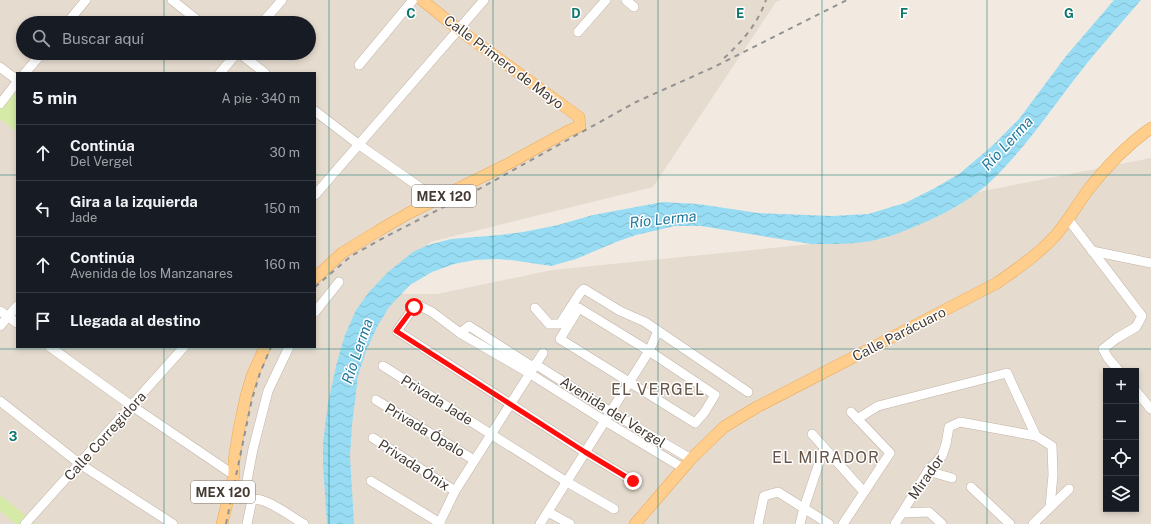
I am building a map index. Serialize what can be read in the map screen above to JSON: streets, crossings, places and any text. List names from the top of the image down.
{
  "streets": {
    "main road": ["Calle Primero de Mayo", "MEX 120", "Calle Parácuaro"],
    "street": [
      "Privada Jade",
      "Avenida del Vergel",
      "Privada Ópalo",
      "Calle Corregidora",
      "Privada Ónix",
      "Mirador"
    ]
  },
  "crossings": [
    ["Calle Primero de Mayo", "MEX 120"],
    ["Calle Parácuaro", "Avenida del Vergel"]
  ],
  "districts": ["EL VERGEL", "EL MIRADOR"],
  "water": ["Río Lerma"],
  "page": {
    "search": "Buscar aquí",
    "heading": ["5 min", "A pie · 340 m"],
    "list": [
      ["Continúa", "Del Vergel", "30 m"],
      ["Gira a la izquierda", "Jade", "150 m"],
      ["Continúa", "Avenida de los Manzanares", "160 m"],
      "Llegada al destino"
    ],
    "map_buttons": ["+", "−"]
  },
  "grid": {
    "columns": [
      "C",
      "D",
      "E",
      "F",
      "G"
    ],
    "rows": ["3"]
  }
}
